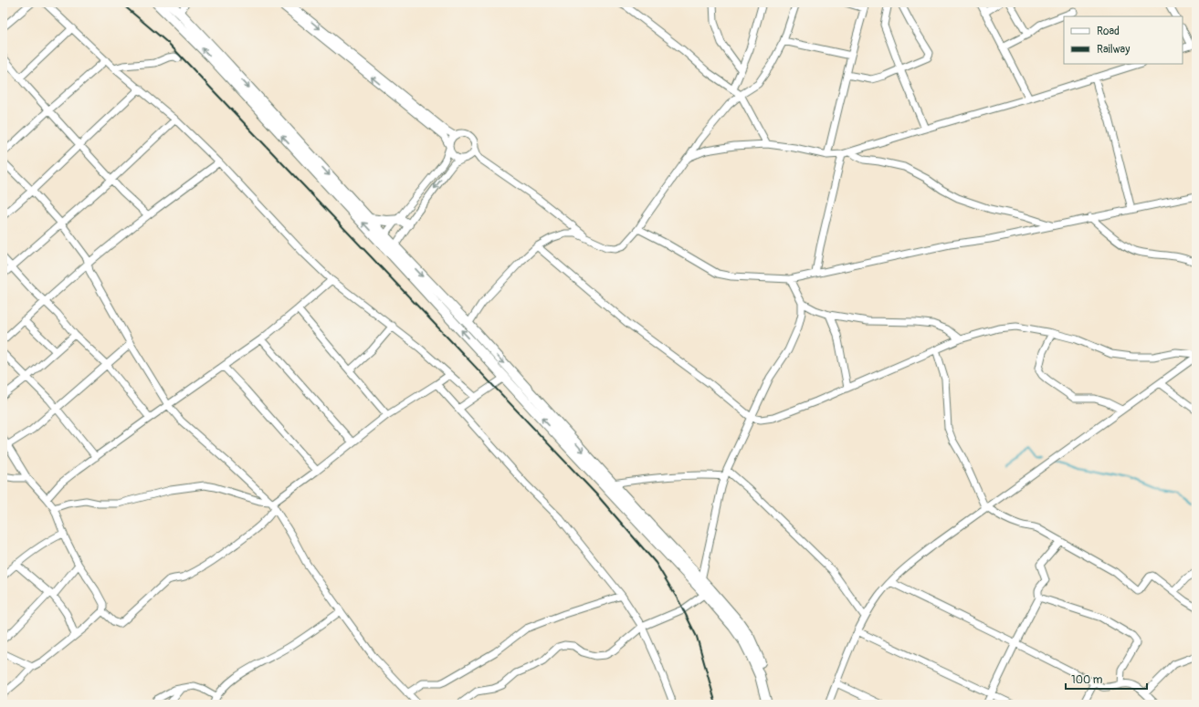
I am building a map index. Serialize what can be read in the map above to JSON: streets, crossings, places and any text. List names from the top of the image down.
{
  "legend": ["Road", "Railway"],
  "scale_bar": "100 m"
}
